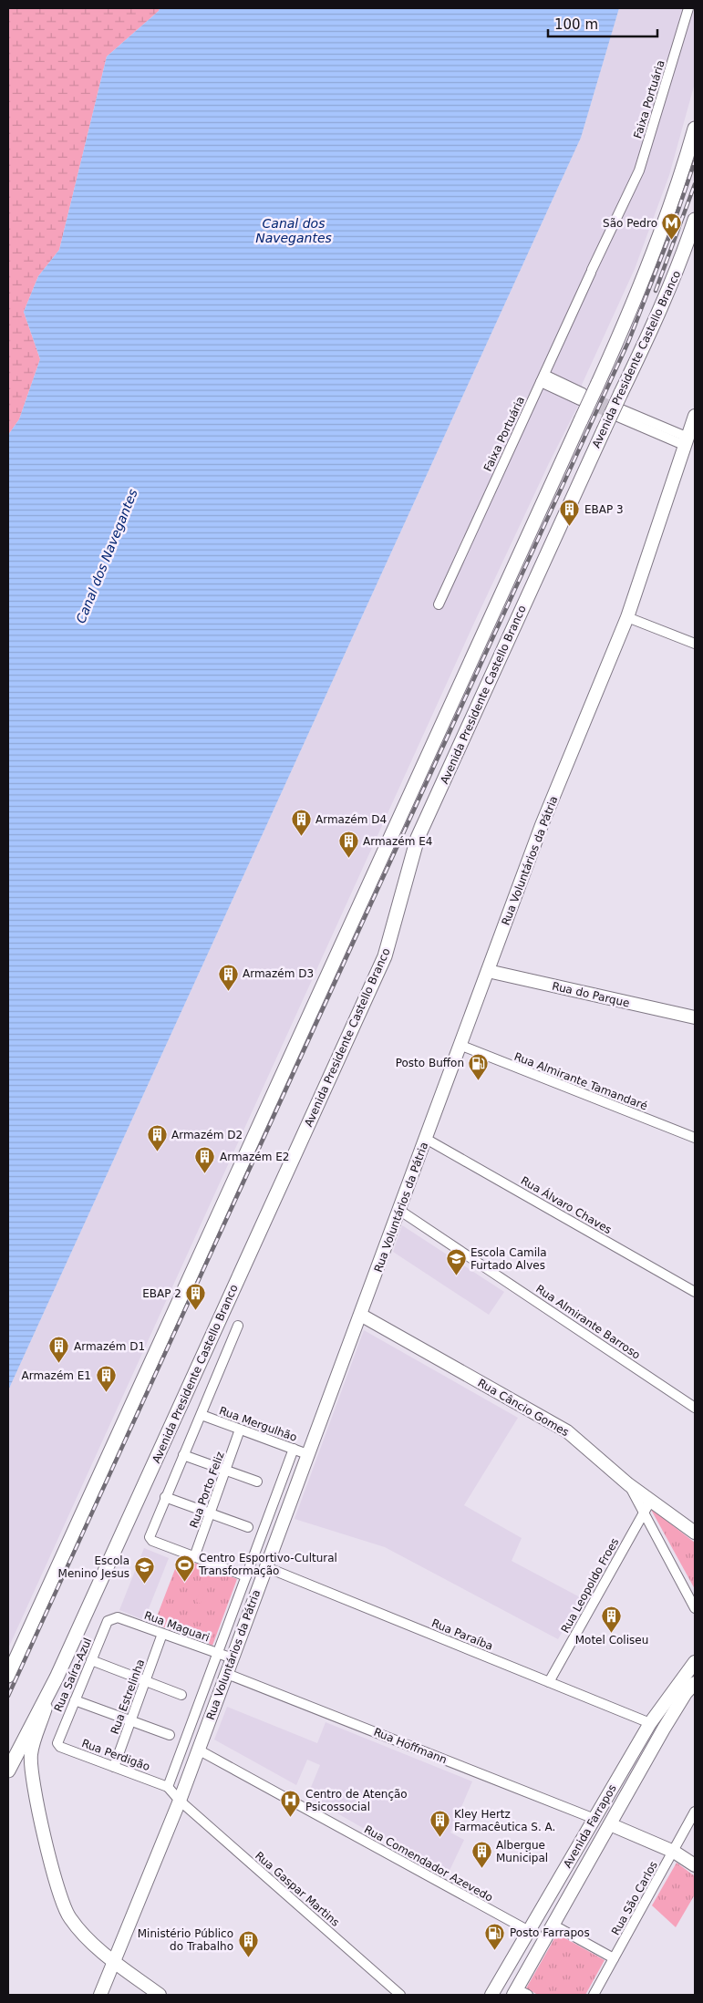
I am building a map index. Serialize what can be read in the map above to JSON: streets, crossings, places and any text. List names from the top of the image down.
{
  "streets": {
    "main road": [
      "Avenida Presidente Castello Branco",
      "Rua Voluntários da Pátria",
      "Rua do Parque",
      "Rua Câncio Gomes",
      "Avenida Farrapos"
    ],
    "street": [
      "Faixa Portuária",
      "Rua Almirante Tamandaré",
      "Rua Álvaro Chaves",
      "Rua Almirante Barroso",
      "Rua Mergulhão",
      "Rua Porto Feliz",
      "Rua Leopoldo Froes",
      "Rua Maguari",
      "Rua Paraíba",
      "Rua Saíra-Azul",
      "Rua Estrelinha",
      "Rua Hoffmann",
      "Rua Perdigão",
      "Rua Comendador Azevedo",
      "Rua Gaspar Martins",
      "Rua São Carlos"
    ]
  },
  "crossings": [
    ["Rua Voluntários da Pátria", "Rua do Parque"],
    ["Rua Voluntários da Pátria", "Rua Almirante Tamandaré"],
    ["Rua Voluntários da Pátria", "Rua Álvaro Chaves"],
    ["Rua Voluntários da Pátria", "Rua Almirante Barroso"],
    ["Rua Voluntários da Pátria", "Rua Câncio Gomes"],
    ["Rua Voluntários da Pátria", "Rua Mergulhão"],
    ["Rua Voluntários da Pátria", "Rua Maguari"],
    ["Rua Voluntários da Pátria", "Rua Paraíba"],
    ["Rua Voluntários da Pátria", "Rua Hoffmann"],
    ["Rua Voluntários da Pátria", "Rua Comendador Azevedo"],
    ["Rua Voluntários da Pátria", "Rua Gaspar Martins"],
    ["Rua Câncio Gomes", "Rua Leopoldo Froes"],
    ["Rua Mergulhão", "Rua Porto Feliz"],
    ["Rua Leopoldo Froes", "Rua Paraíba"],
    ["Rua Maguari", "Rua Saíra-Azul"],
    ["Rua Maguari", "Rua Estrelinha"],
    ["Rua Paraíba", "Avenida Farrapos"],
    ["Rua Saíra-Azul", "Rua Perdigão"],
    ["Rua Estrelinha", "Rua Perdigão"],
    ["Rua Hoffmann", "Avenida Farrapos"],
    ["Rua Perdigão", "Rua Gaspar Martins"],
    ["Avenida Farrapos", "Rua Comendador Azevedo"]
  ],
  "water": ["Canal dos Navegantes"],
  "places": {
    "metro station": ["São Pedro"],
    "building": [
      "EBAP 3",
      "Armazém D4",
      "Armazém E4",
      "Armazém D3",
      "Armazém D2",
      "Armazém E2",
      "EBAP 2",
      "Armazém D1",
      "Armazém E1",
      "Motel Coliseu",
      "Kley Hertz Farmacêutica S. A.",
      "Albergue Municipal",
      "Ministério Público do Trabalho"
    ],
    "fuel station": ["Posto Buffon", "Posto Farrapos"],
    "school or university": ["Escola Camila Furtado Alves", "Escola Menino Jesus"],
    "sports": ["Centro Esportivo-Cultural Transformação"],
    "hospital": ["Centro de Atenção Psicossocial"]
  },
  "scale_bar": "100 m"
}
